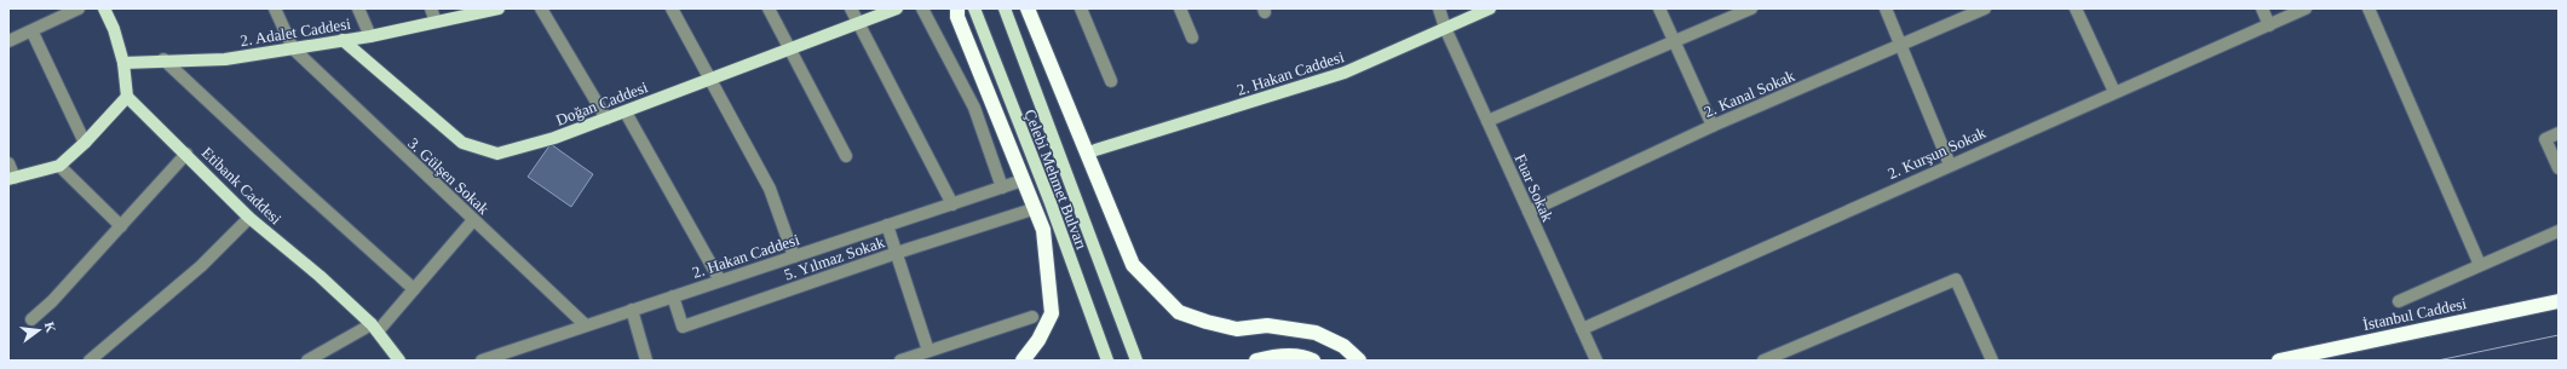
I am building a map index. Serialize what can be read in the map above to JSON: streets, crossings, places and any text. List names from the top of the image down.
{
  "streets": {
    "highway": ["İstanbul Caddesi"],
    "main road": [
      "2. Adalet Caddesi",
      "2. Hakan Caddesi",
      "Doğan Caddesi",
      "Çelebi Mehmet Bulvarı",
      "Etibank Caddesi"
    ],
    "street": [
      "2. Kanal Sokak",
      "2. Kurşun Sokak",
      "3. Gülşen Sokak",
      "Fuar Sokak",
      "5. Yılmaz Sokak"
    ]
  },
  "crossings": [
    ["2. Adalet Caddesi", "Doğan Caddesi"],
    ["2. Adalet Caddesi", "3. Gülşen Sokak"],
    ["2. Hakan Caddesi", "3. Gülşen Sokak"],
    ["2. Hakan Caddesi", "Fuar Sokak"],
    ["2. Hakan Caddesi", "5. Yılmaz Sokak"],
    ["2. Kanal Sokak", "Fuar Sokak"],
    ["2. Kurşun Sokak", "Fuar Sokak"]
  ],
  "north": "right"
}
